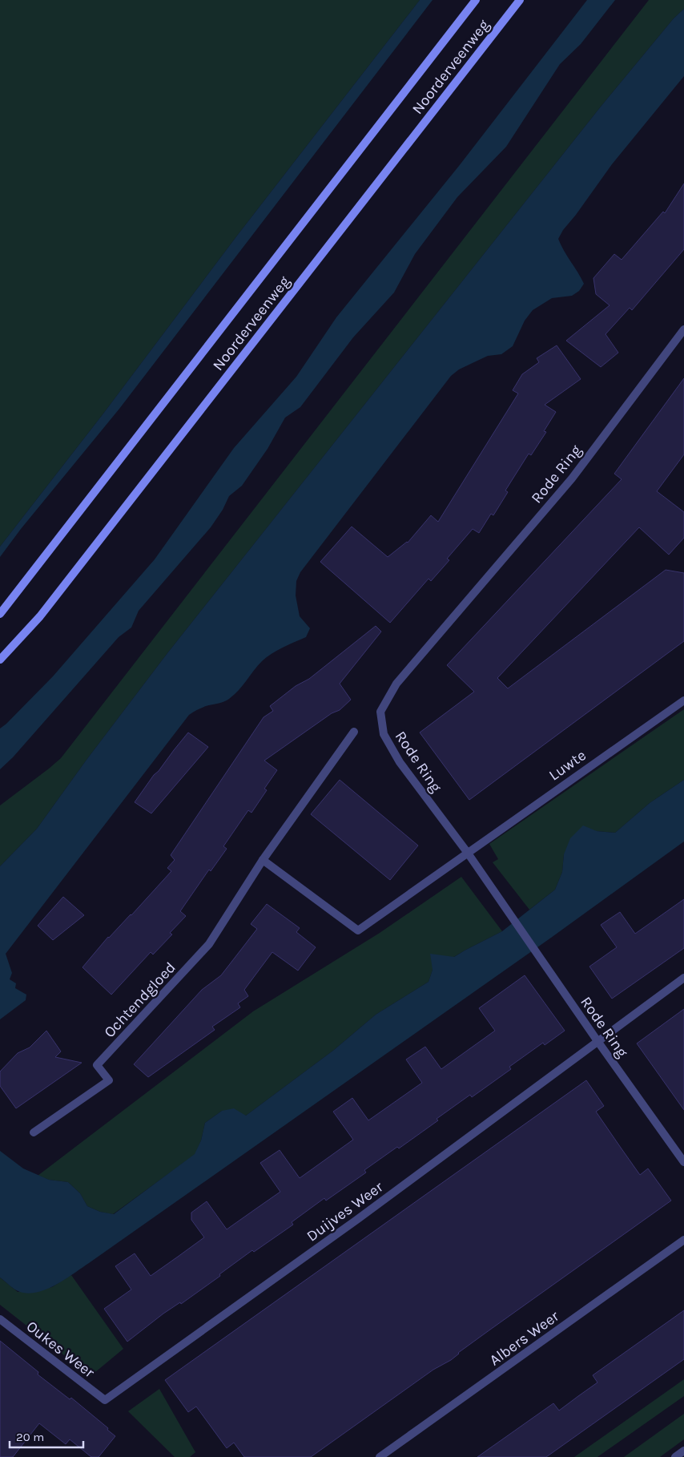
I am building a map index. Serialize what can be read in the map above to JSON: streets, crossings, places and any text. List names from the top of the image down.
{
  "streets": {
    "street": [
      "Noorderveenweg",
      "Rode Ring",
      "Luwte",
      "Ochtendgloed",
      "Duijves Weer",
      "Albers Weer",
      "Oukes Weer"
    ]
  },
  "crossings": [
    ["Rode Ring", "Luwte"],
    ["Rode Ring", "Duijves Weer"],
    ["Duijves Weer", "Oukes Weer"]
  ],
  "scale_bar": "20 m"
}
